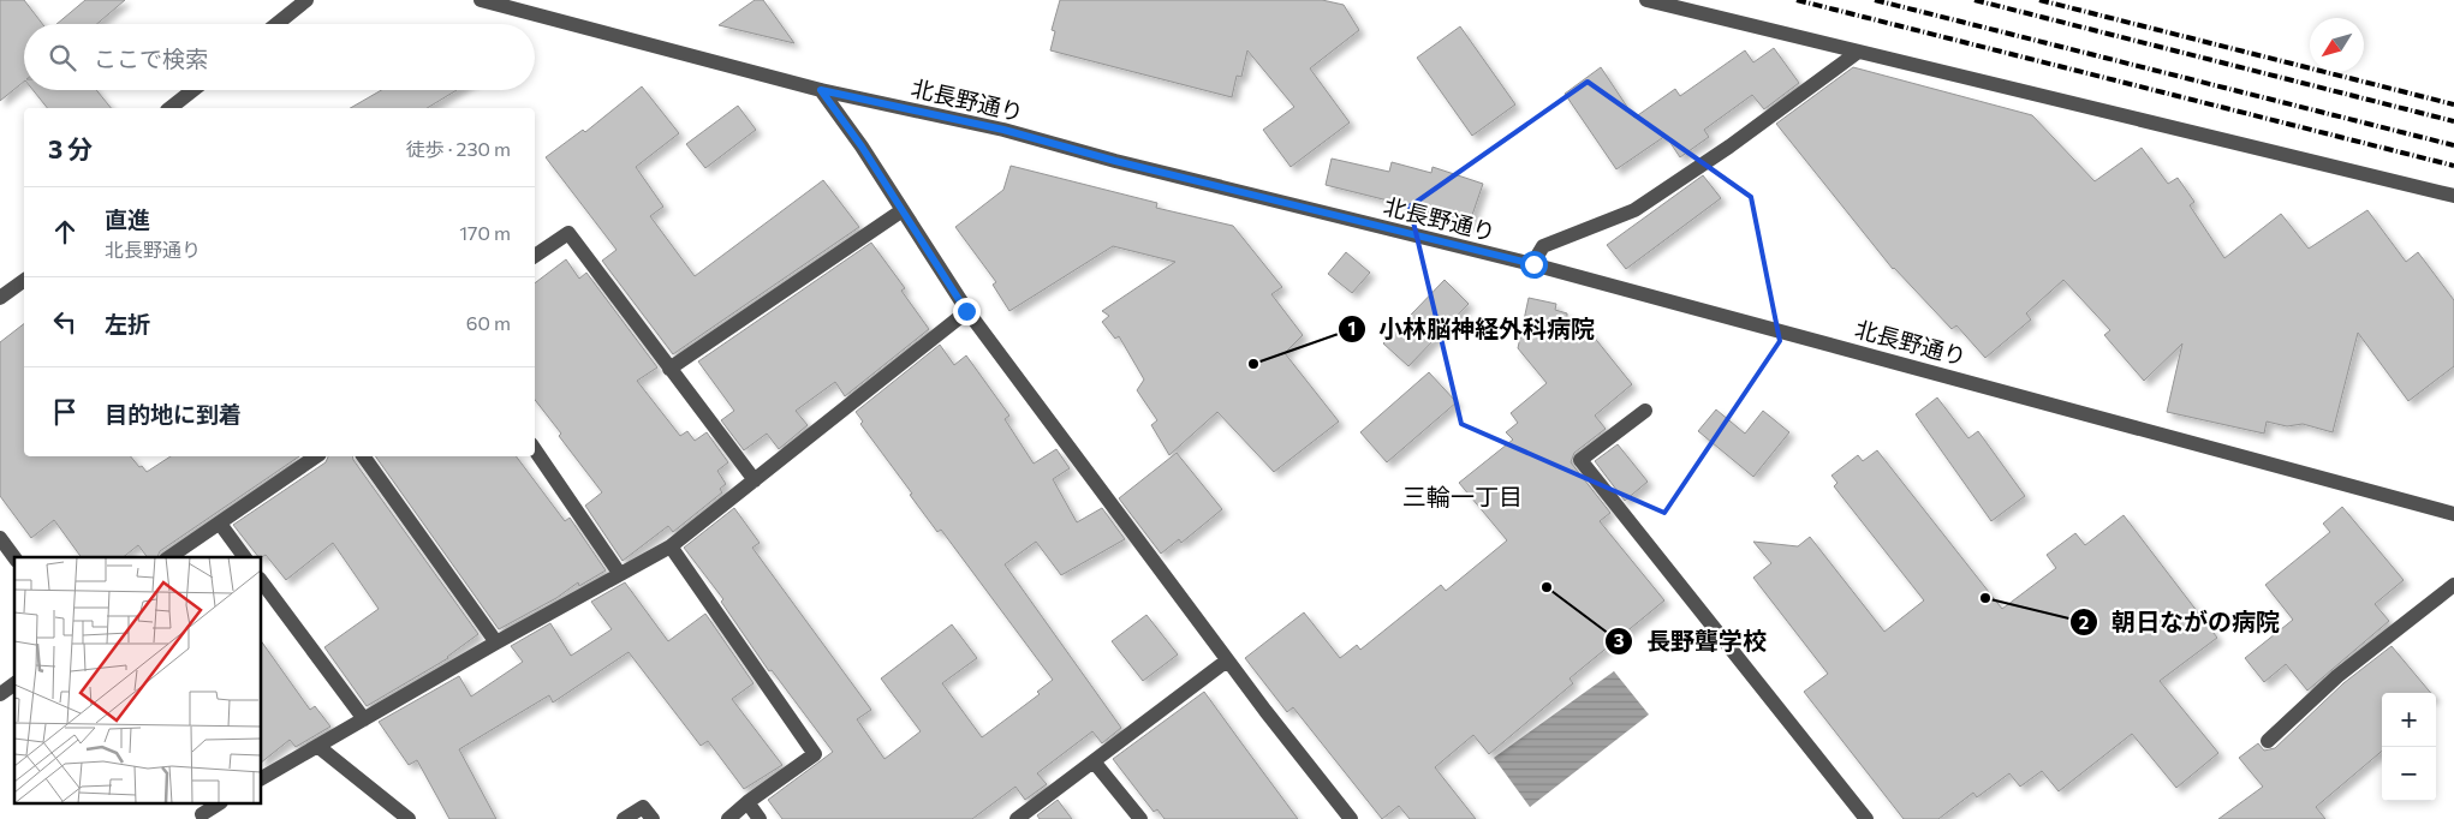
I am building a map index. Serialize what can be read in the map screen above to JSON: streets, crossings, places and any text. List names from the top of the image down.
{
  "streets": {
    "street": ["北長野通り"]
  },
  "districts": ["三輪一丁目"],
  "places": ["小林脳神経外科病院", "長野聾学校", "朝日ながの病院"],
  "north": "bottom left",
  "page": {
    "search": "ここで検索",
    "heading": ["3 分", "徒歩 · 230 m"],
    "list": [
      ["直進", "北長野通り", "170 m"],
      ["左折", "60 m"],
      "目的地に到着"
    ],
    "map_buttons": ["+", "−"]
  }
}
